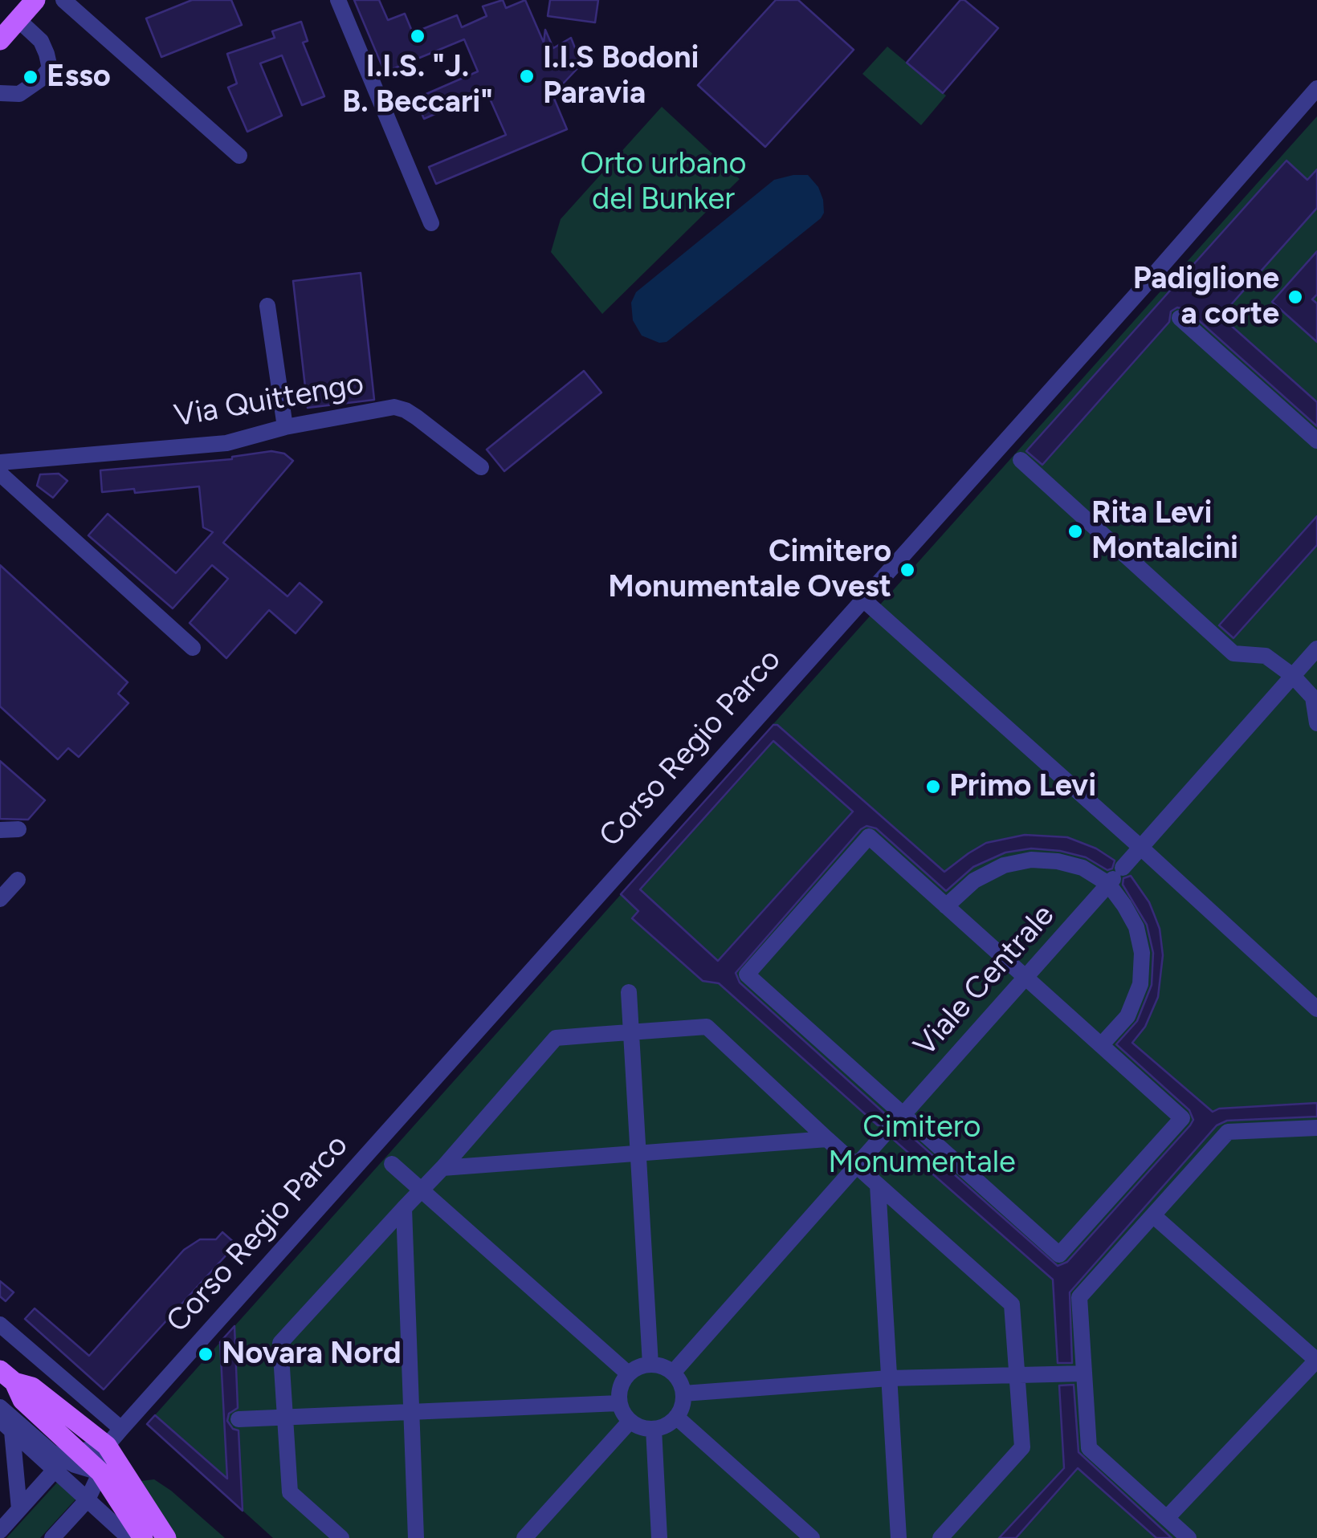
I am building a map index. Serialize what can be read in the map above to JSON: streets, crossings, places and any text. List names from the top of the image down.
{
  "streets": {
    "street": ["Via Quittengo", "Corso Regio Parco", "Viale Centrale"]
  },
  "parks": ["Orto urbano del Bunker", "Cimitero Monumentale"],
  "places": [
    "I.I.S. \"J. B. Beccari\"",
    "I.I.S Bodoni Paravia",
    "Esso",
    "Padiglione a corte",
    "Rita Levi Montalcini",
    "Cimitero Monumentale Ovest",
    "Primo Levi",
    "Novara Nord"
  ]
}
